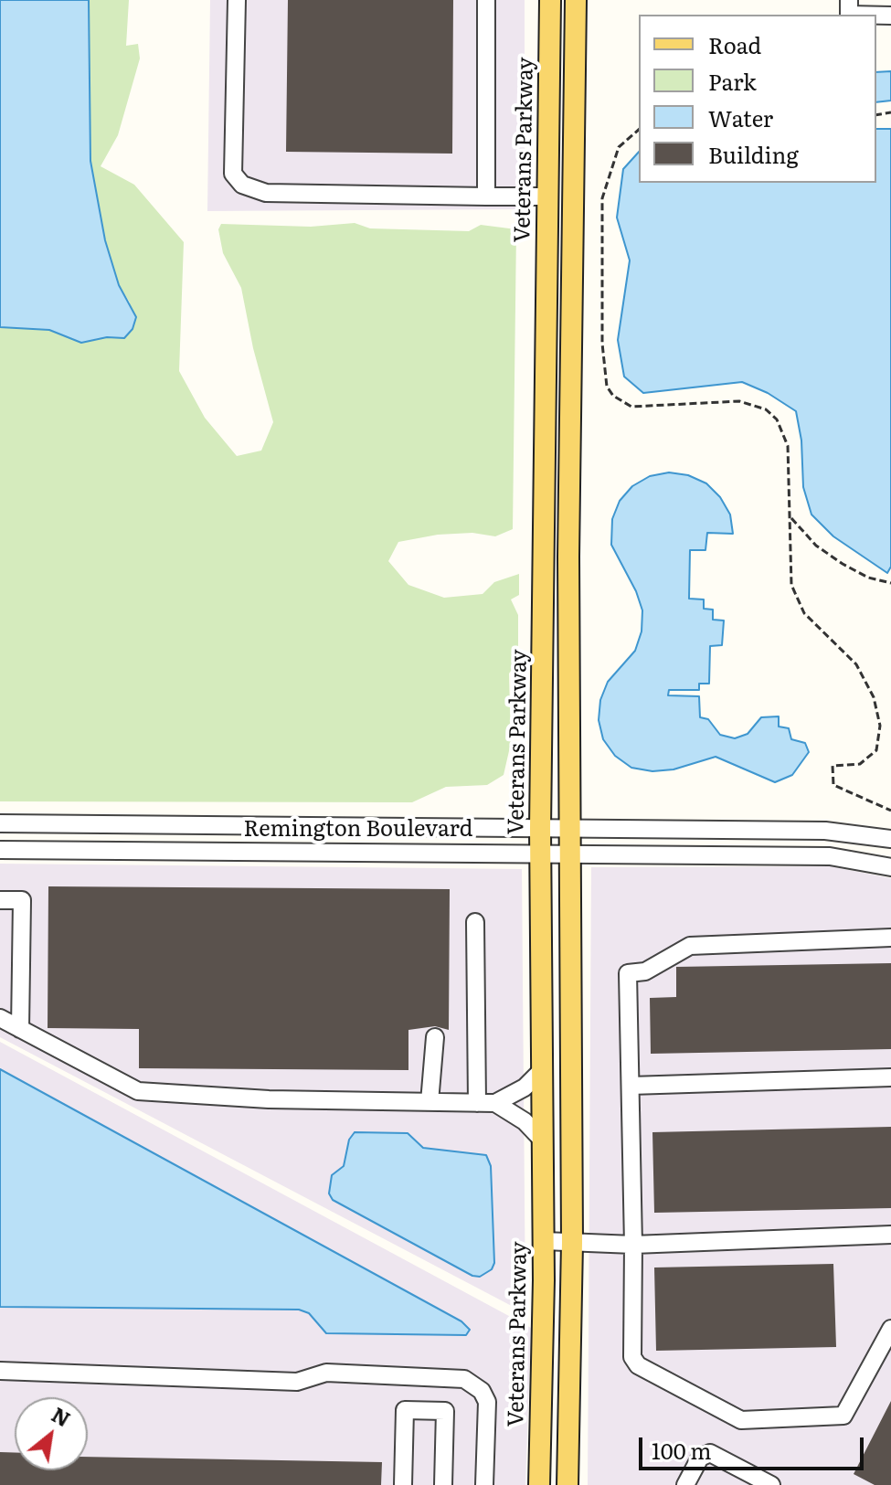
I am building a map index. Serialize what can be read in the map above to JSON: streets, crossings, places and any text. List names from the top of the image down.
{
  "streets": {
    "main road": ["Veterans Parkway"],
    "street": ["Remington Boulevard"]
  },
  "crossings": [
    ["Veterans Parkway", "Remington Boulevard"]
  ],
  "legend": [
    "Road",
    "Park",
    "Water",
    "Building"
  ],
  "scale_bar": "100 m",
  "north": "top right"
}
